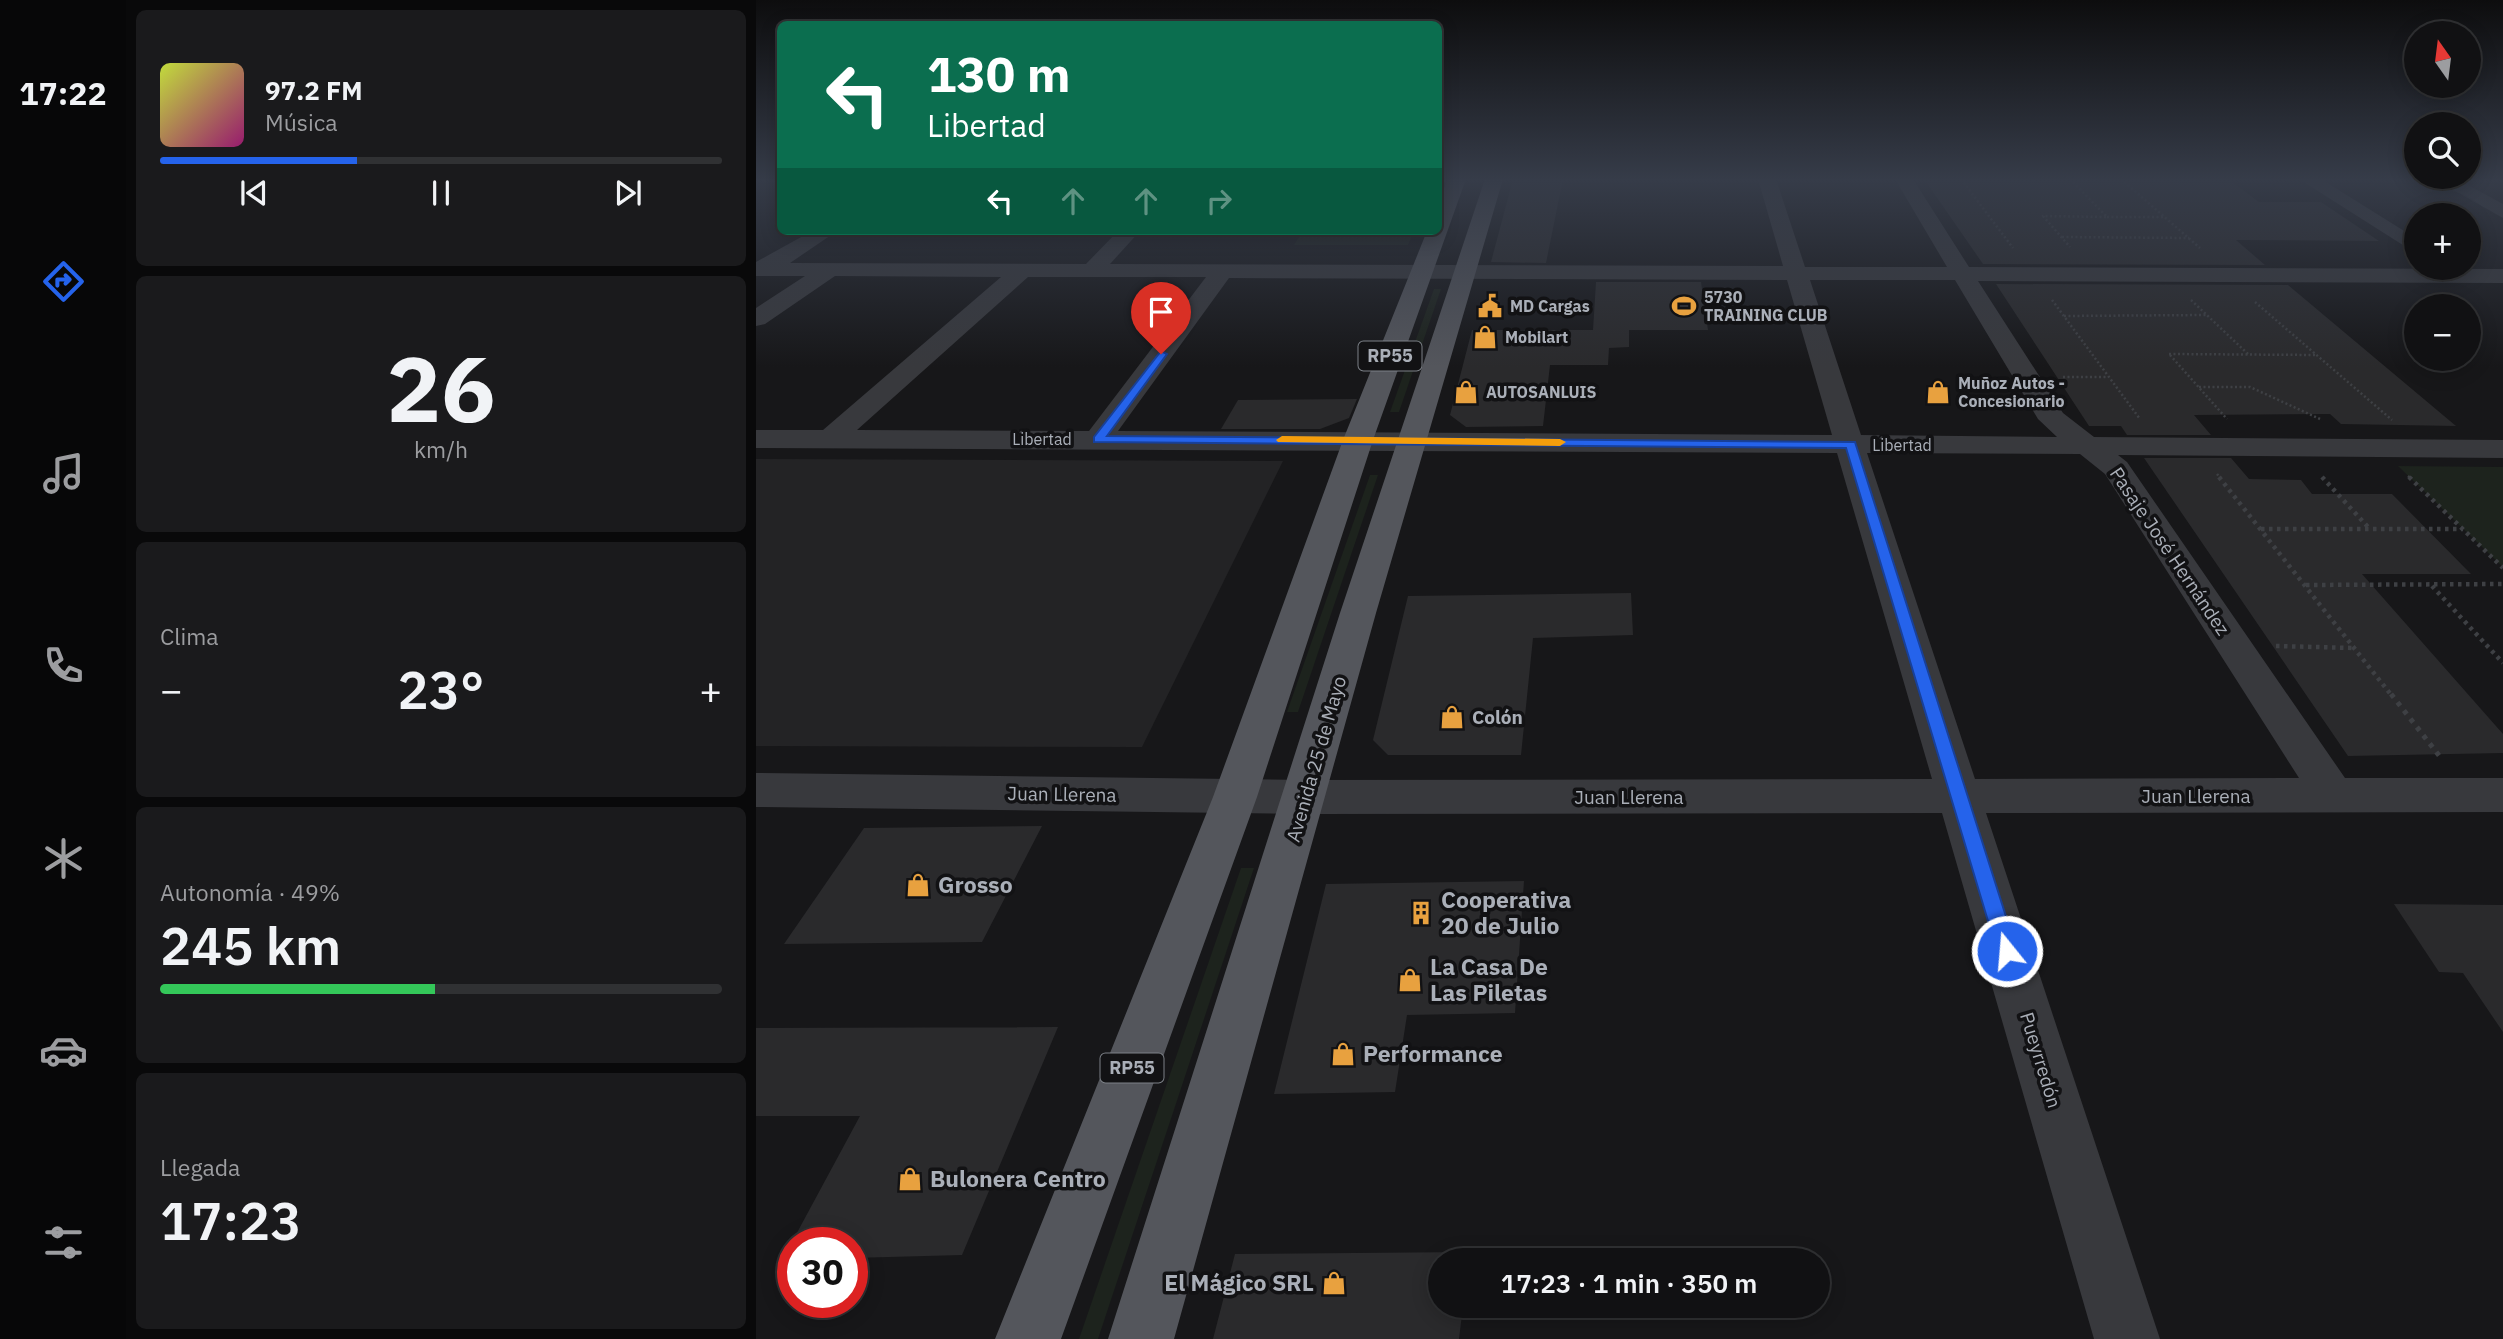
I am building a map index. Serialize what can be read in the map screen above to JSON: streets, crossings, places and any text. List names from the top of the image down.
{
  "streets": {
    "main road": ["RP55", "Avenida 25 de Mayo"],
    "street": [
      "Libertad",
      "Pasaje José Hernández",
      "Juan Llerena",
      "Pueyrredón"
    ]
  },
  "crossings": [
    ["RP55", "Libertad"],
    ["RP55", "Juan Llerena"],
    ["Libertad", "Pasaje José Hernández"],
    ["Libertad", "Avenida 25 de Mayo"],
    ["Libertad", "Pueyrredón"],
    ["Pasaje José Hernández", "Juan Llerena"],
    ["Avenida 25 de Mayo", "Juan Llerena"],
    ["Juan Llerena", "Pueyrredón"]
  ],
  "places": {
    "public building": ["MD Cargas"],
    "sports": ["5730 TRAINING CLUB"],
    "shop": [
      "Mobilart",
      "AUTOSANLUIS",
      "Muñoz Autos - Concesionario",
      "Colón",
      "Grosso",
      "La Casa De Las Piletas",
      "Performance",
      "Bulonera Centro",
      "El Mágico SRL"
    ],
    "building": ["Cooperativa 20 de Julio"]
  },
  "north": "top",
  "page": {
    "tabs": "17:22",
    "map_buttons": ["+", "−"],
    "turn": ["130 m", "Libertad"],
    "song": ["97.2 FM", "Música"],
    "tile": [
      ["26", "km/h"],
      "Clima",
      ["Autonomía · 49%", "245 km"],
      ["Llegada", "17:23"]
    ],
    "heat": ["−", "23°", "+"],
    "limit": "30",
    "trip": "17:23 · 1 min · 350 m"
  }
}
